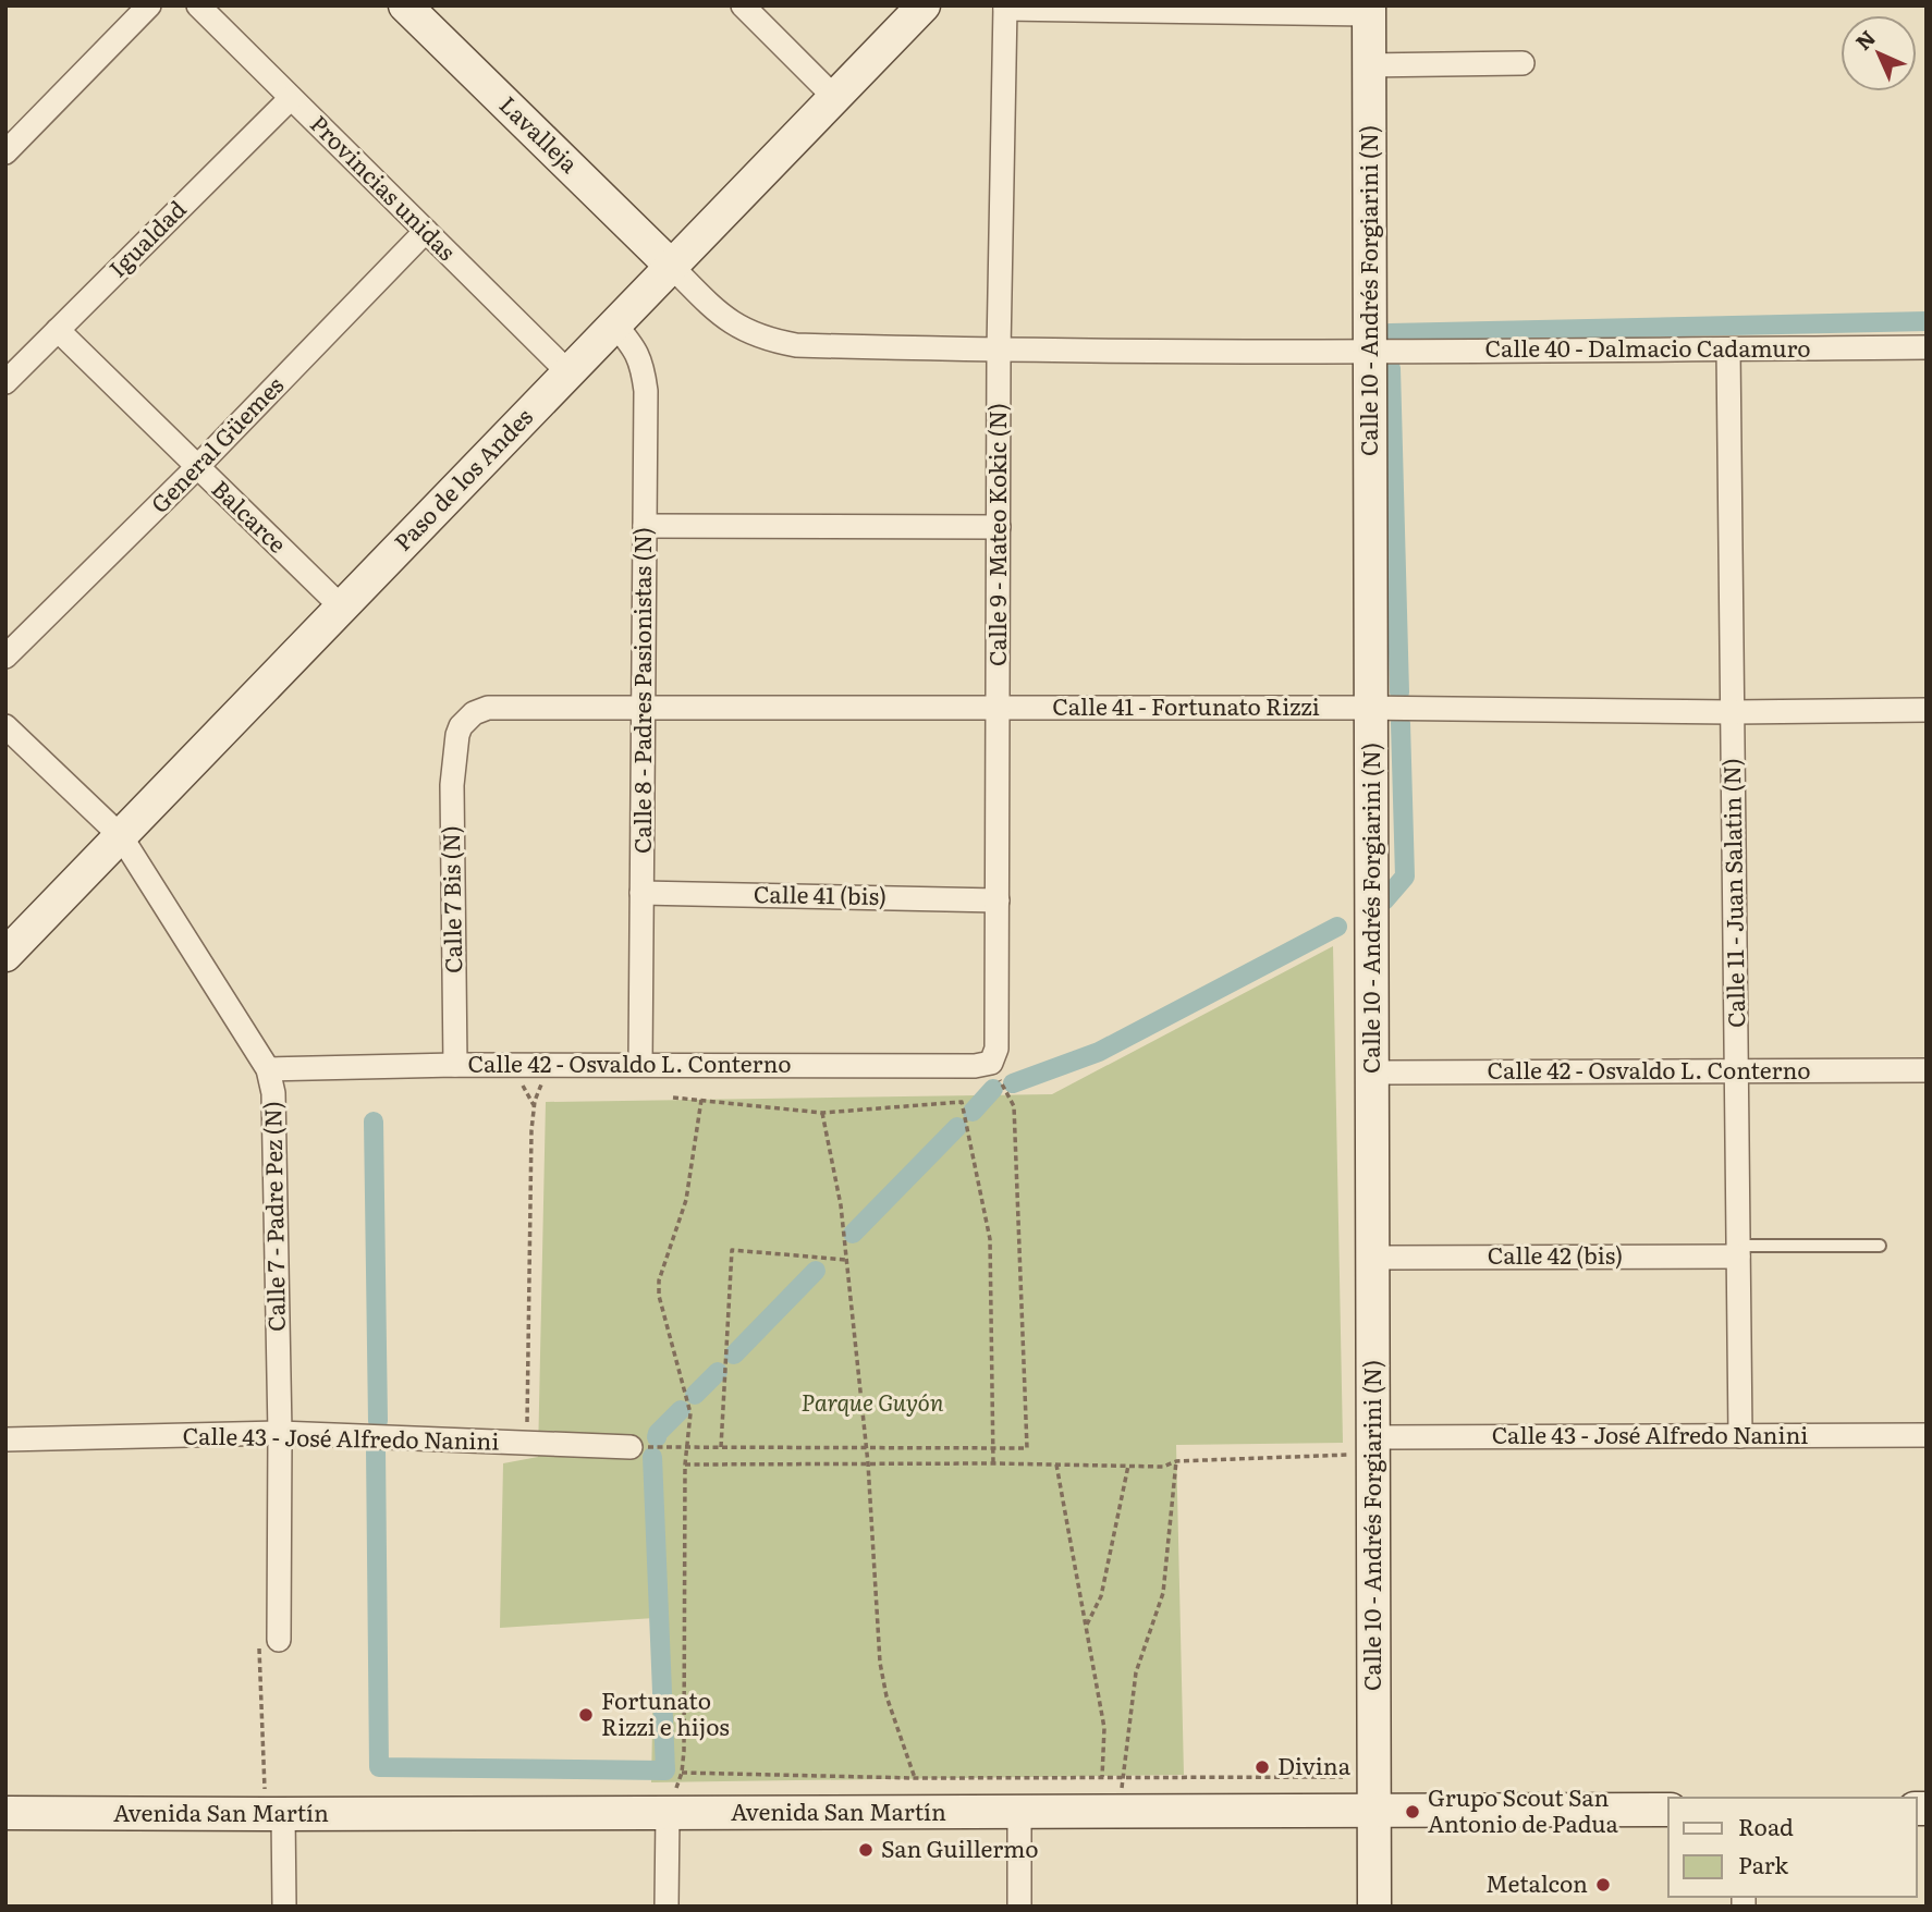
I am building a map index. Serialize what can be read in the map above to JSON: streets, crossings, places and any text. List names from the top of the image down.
{
  "streets": {
    "street": [
      "Lavalleja",
      "Provincias unidas",
      "Igualdad",
      "Calle 10 - Andrés Forgiarini (N)",
      "Calle 40 - Dalmacio Cadamuro",
      "General Güemes",
      "Paso de los Andes",
      "Balcarce",
      "Calle 9 - Mateo Kokic (N)",
      "Calle 8 - Padres Pasionistas (N)",
      "Calle 41 - Fortunato Rizzi",
      "Calle 11 - Juan Salatin (N)",
      "Calle 41 (bis)",
      "Calle 7 Bis (N)",
      "Calle 42 - Osvaldo L. Conterno",
      "Calle 7 - Padre Pez (N)",
      "Calle 42 (bis)",
      "Calle 43 - José Alfredo Nanini",
      "Avenida San Martín"
    ]
  },
  "crossings": [
    ["Lavalleja", "Calle 40 - Dalmacio Cadamuro"],
    ["Lavalleja", "Paso de los Andes"],
    ["Provincias unidas", "Igualdad"],
    ["Provincias unidas", "General Güemes"],
    ["Provincias unidas", "Paso de los Andes"],
    ["Igualdad", "Balcarce"],
    ["Calle 10 - Andrés Forgiarini (N)", "Calle 40 - Dalmacio Cadamuro"],
    ["Calle 10 - Andrés Forgiarini (N)", "Calle 41 - Fortunato Rizzi"],
    ["Calle 10 - Andrés Forgiarini (N)", "Calle 42 - Osvaldo L. Conterno"],
    ["Calle 10 - Andrés Forgiarini (N)", "Calle 42 (bis)"],
    ["Calle 10 - Andrés Forgiarini (N)", "Calle 43 - José Alfredo Nanini"],
    ["Calle 10 - Andrés Forgiarini (N)", "Avenida San Martín"],
    ["Calle 40 - Dalmacio Cadamuro", "Paso de los Andes"],
    ["Calle 40 - Dalmacio Cadamuro", "Calle 9 - Mateo Kokic (N)"],
    ["Calle 40 - Dalmacio Cadamuro", "Calle 11 - Juan Salatin (N)"],
    ["General Güemes", "Balcarce"],
    ["Paso de los Andes", "Balcarce"],
    ["Paso de los Andes", "Calle 8 - Padres Pasionistas (N)"],
    ["Paso de los Andes", "Calle 7 - Padre Pez (N)"],
    ["Calle 9 - Mateo Kokic (N)", "Calle 41 - Fortunato Rizzi"],
    ["Calle 9 - Mateo Kokic (N)", "Calle 41 (bis)"],
    ["Calle 9 - Mateo Kokic (N)", "Calle 42 - Osvaldo L. Conterno"],
    ["Calle 8 - Padres Pasionistas (N)", "Calle 41 - Fortunato Rizzi"],
    ["Calle 8 - Padres Pasionistas (N)", "Calle 41 (bis)"],
    ["Calle 8 - Padres Pasionistas (N)", "Calle 42 - Osvaldo L. Conterno"],
    ["Calle 41 - Fortunato Rizzi", "Calle 11 - Juan Salatin (N)"],
    ["Calle 41 - Fortunato Rizzi", "Calle 7 Bis (N)"],
    ["Calle 11 - Juan Salatin (N)", "Calle 42 - Osvaldo L. Conterno"],
    ["Calle 11 - Juan Salatin (N)", "Calle 42 (bis)"],
    ["Calle 11 - Juan Salatin (N)", "Calle 43 - José Alfredo Nanini"],
    ["Calle 7 Bis (N)", "Calle 42 - Osvaldo L. Conterno"],
    ["Calle 42 - Osvaldo L. Conterno", "Calle 7 - Padre Pez (N)"],
    ["Calle 7 - Padre Pez (N)", "Calle 43 - José Alfredo Nanini"]
  ],
  "parks": ["Parque Guyón"],
  "places": [
    "Fortunato Rizzi e hijos",
    "Divina",
    "Grupo Scout San Antonio de Padua",
    "San Guillermo",
    "Metalcon"
  ],
  "legend": ["Road", "Park"],
  "north": "top left"
}
